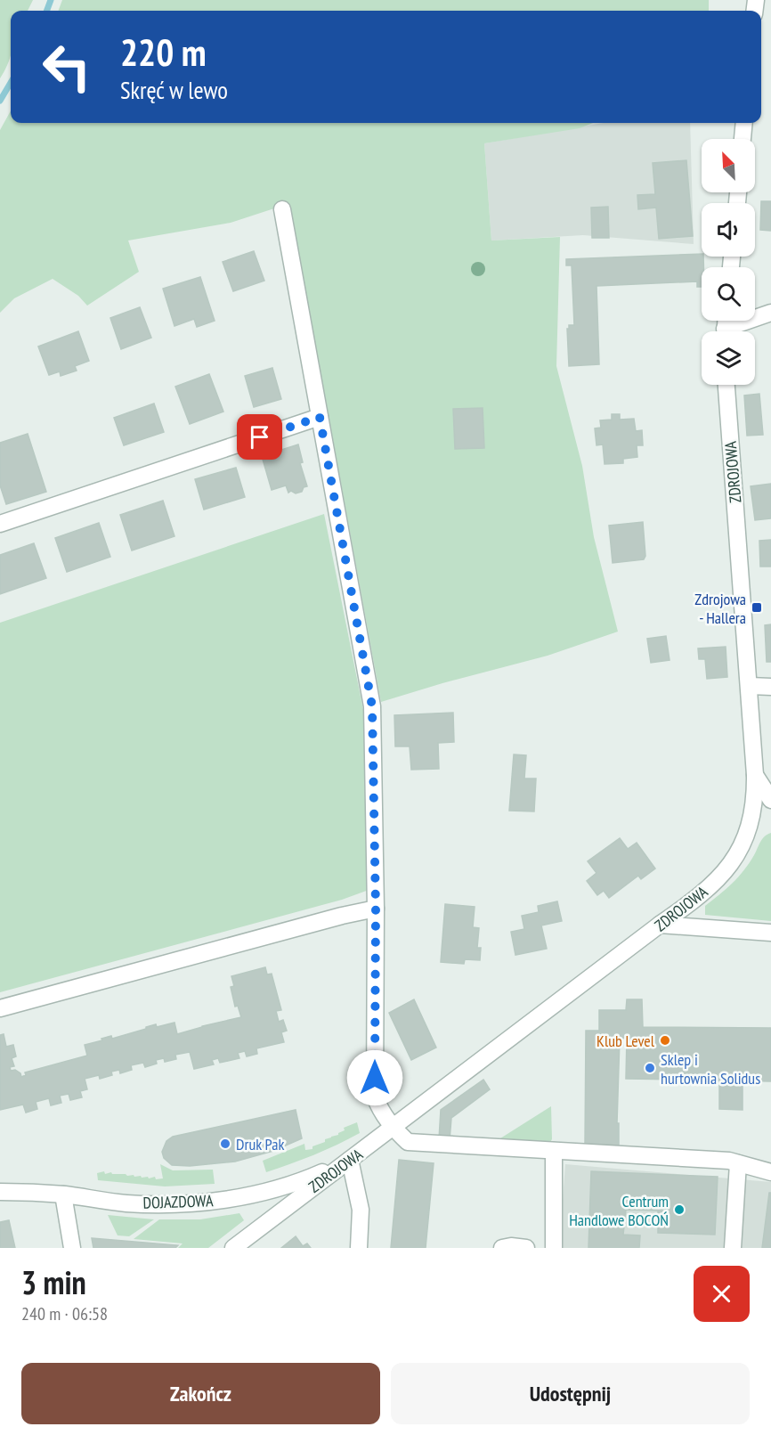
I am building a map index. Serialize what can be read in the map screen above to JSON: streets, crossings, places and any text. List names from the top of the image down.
{
  "streets": {
    "street": ["ZDROJOWA", "DOJAZDOWA"]
  },
  "crossings": [
    ["ZDROJOWA", "DOJAZDOWA"]
  ],
  "places": {
    "transit": ["Zdrojowa - Hallera"],
    "other": [
      "Klub Level",
      "Sklep i hurtownia Solidus",
      "Druk Pak",
      "Centrum Handlowe BOCOŃ"
    ]
  },
  "north": "top left",
  "page": {
    "turn": ["220 m", "Skręć w lewo"],
    "heading": ["3 min", "240 m · 06:58"],
    "buttons": ["Zakończ", "Udostępnij"]
  }
}
